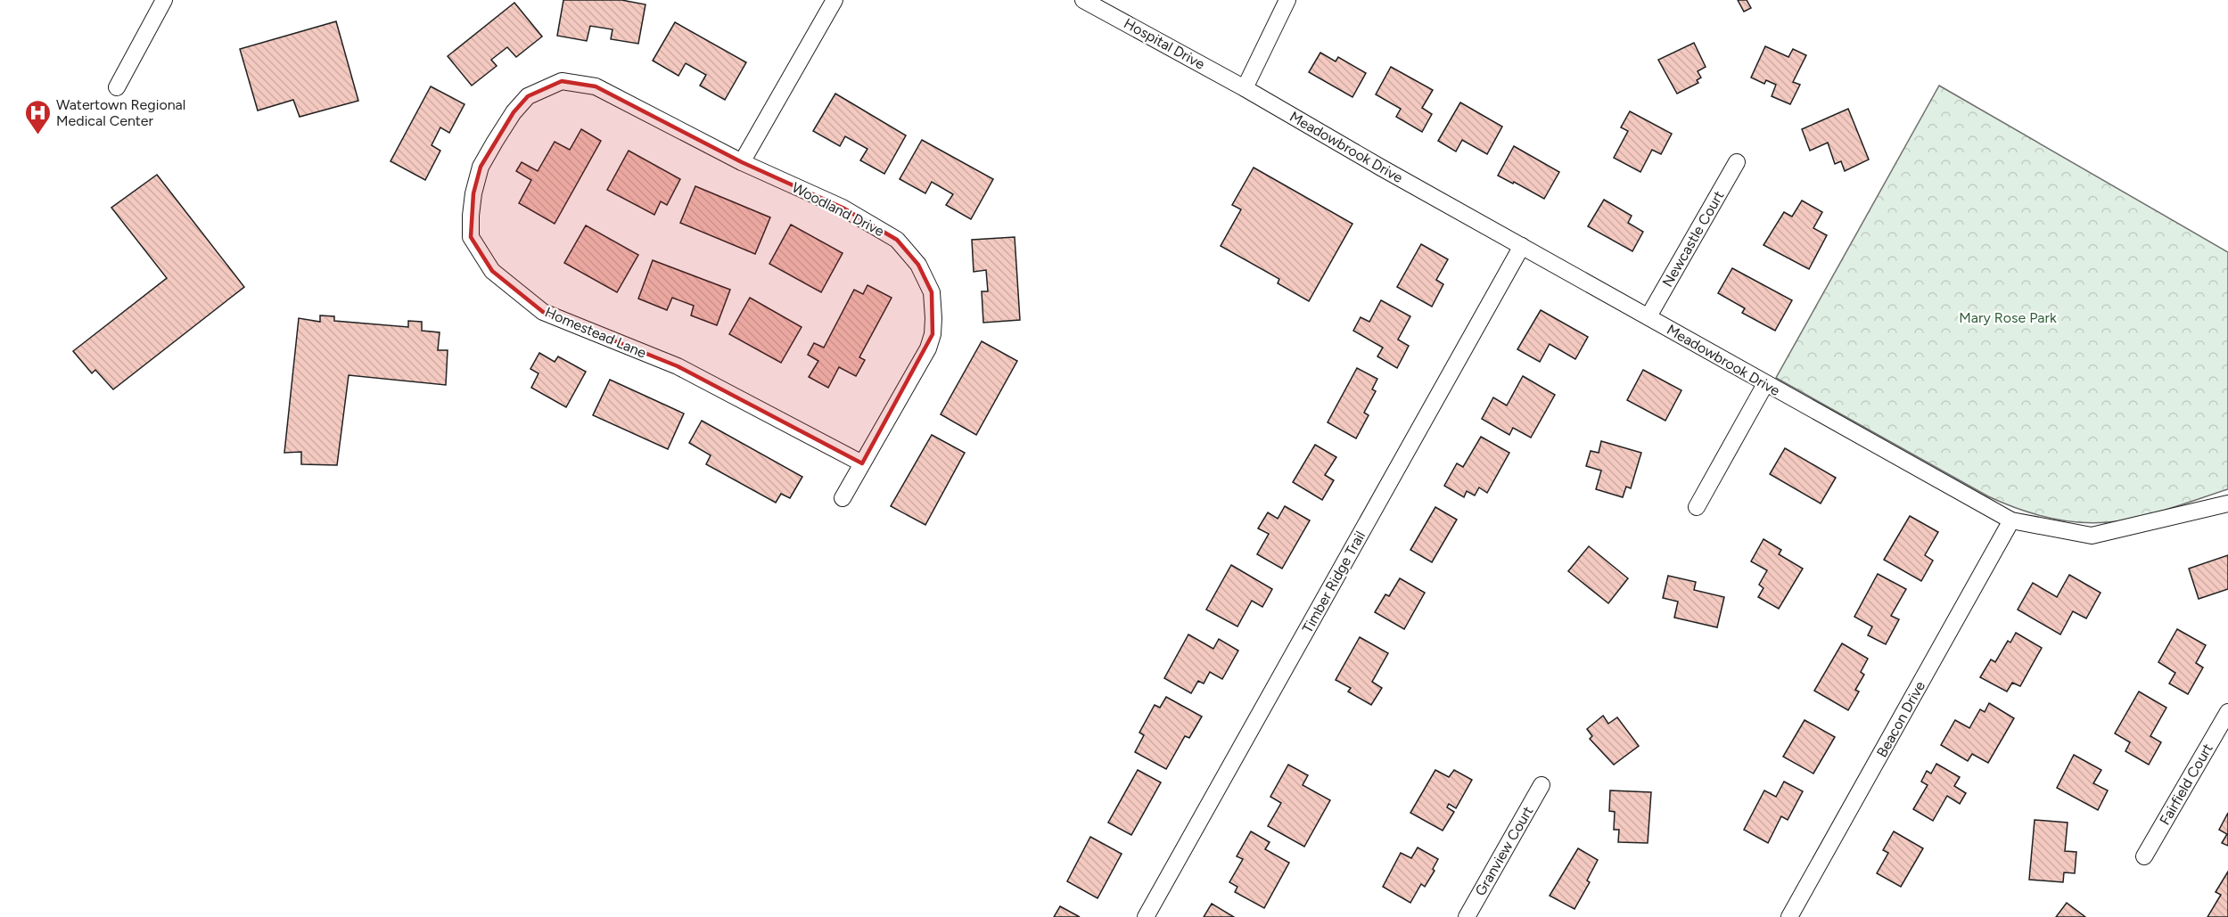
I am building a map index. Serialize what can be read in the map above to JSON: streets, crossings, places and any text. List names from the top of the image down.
{
  "streets": {
    "street": [
      "Hospital Drive",
      "Meadowbrook Drive",
      "Woodland Drive",
      "Newcastle Court",
      "Homestead Lane",
      "Timber Ridge Trail",
      "Beacon Drive",
      "Fairfield Court",
      "Granview Court"
    ]
  },
  "crossings": [
    ["Hospital Drive", "Meadowbrook Drive"],
    ["Meadowbrook Drive", "Newcastle Court"],
    ["Meadowbrook Drive", "Timber Ridge Trail"],
    ["Meadowbrook Drive", "Beacon Drive"],
    ["Woodland Drive", "Homestead Lane"]
  ],
  "parks": ["Mary Rose Park"],
  "places": {
    "hospital": ["Watertown Regional Medical Center"]
  }
}
